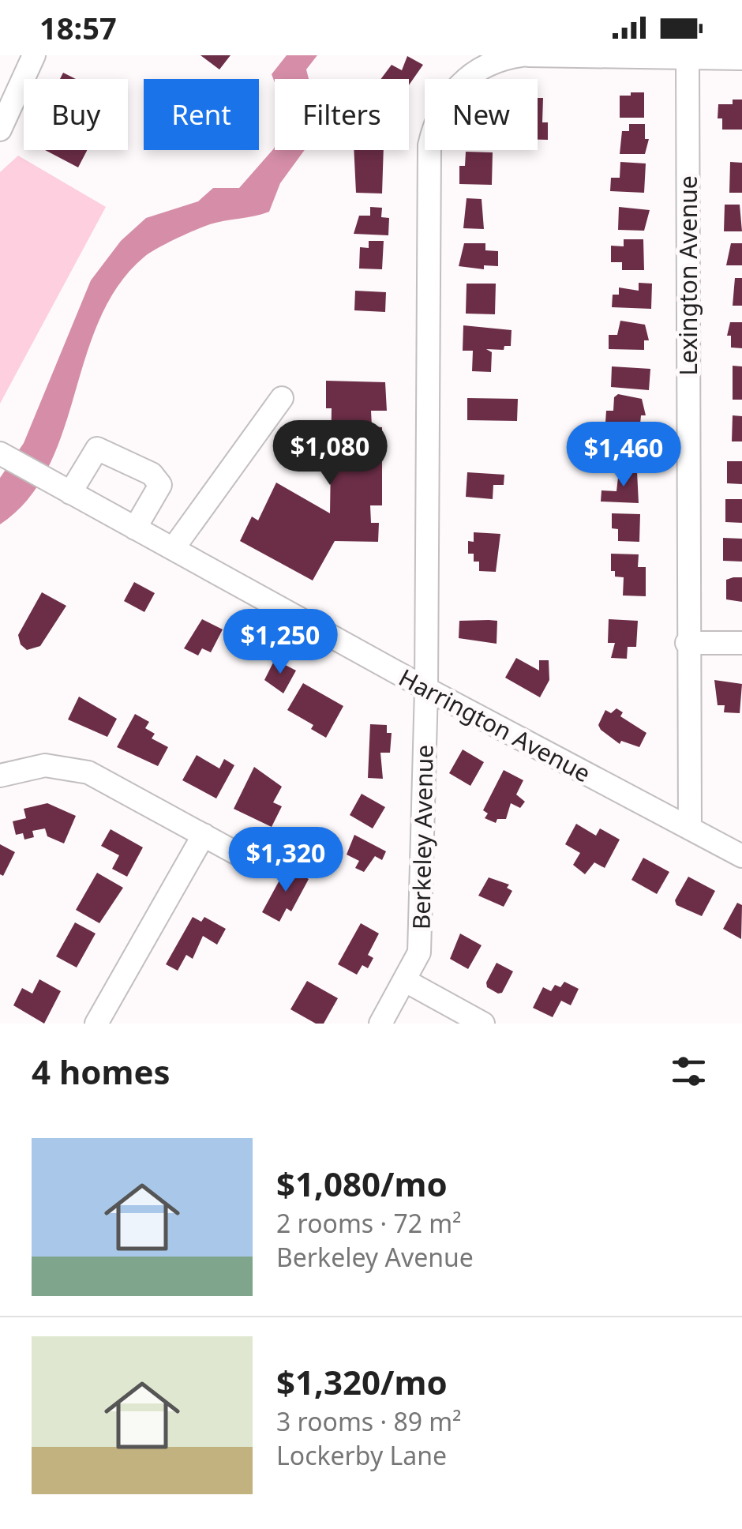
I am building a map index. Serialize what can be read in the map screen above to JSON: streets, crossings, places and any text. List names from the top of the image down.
{
  "streets": {
    "street": ["Lexington Avenue", "Harrington Avenue", "Berkeley Avenue"]
  },
  "crossings": [
    ["Lexington Avenue", "Harrington Avenue"],
    ["Harrington Avenue", "Berkeley Avenue"]
  ],
  "page": {
    "status": "18:57",
    "chip": [
      "Buy",
      "Rent",
      "Filters",
      "New"
    ],
    "price": [
      "$1,080",
      "$1,460",
      "$1,250",
      "$1,320"
    ],
    "heading": "4 homes",
    "list": [
      {
        "name": "$1,080/mo",
        "note": "2 rooms · 72 m² · Berkeley Avenue"
      },
      {
        "name": "$1,320/mo",
        "note": "3 rooms · 89 m² · Lockerby Lane"
      }
    ]
  }
}
